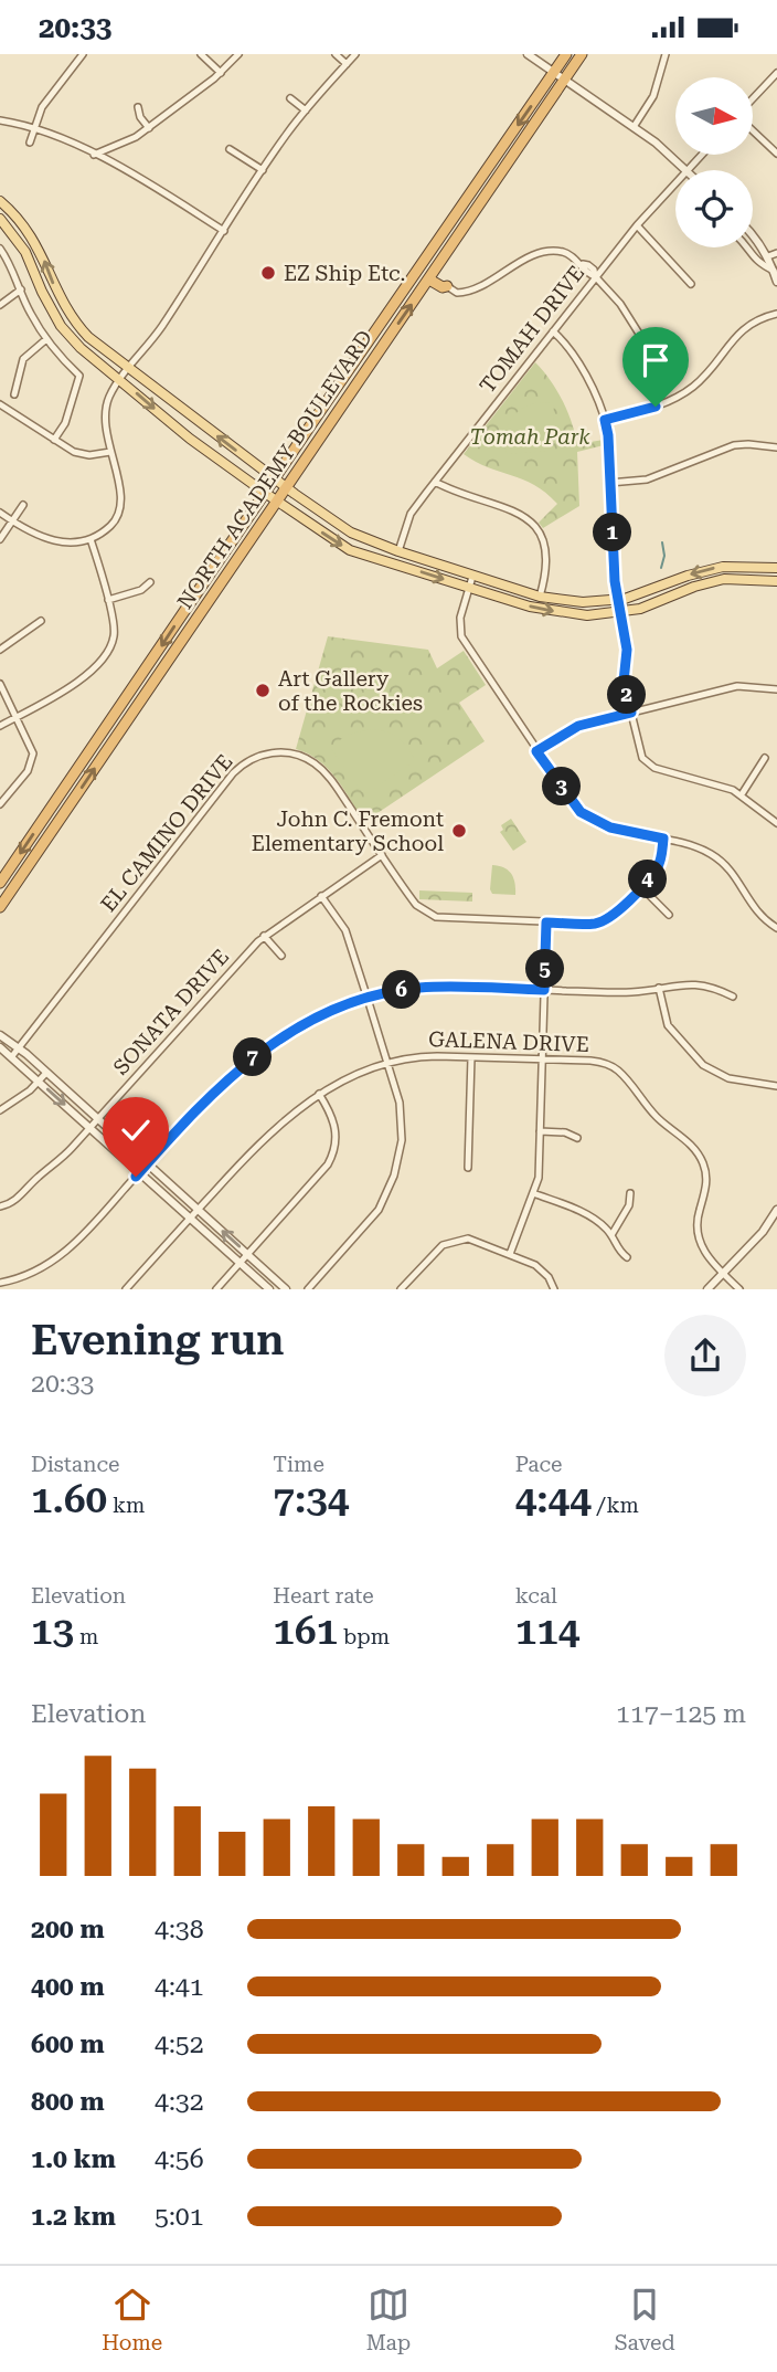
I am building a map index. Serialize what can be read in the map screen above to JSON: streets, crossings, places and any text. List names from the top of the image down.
{
  "streets": {
    "highway": ["NORTH ACADEMY BOULEVARD"],
    "street": [
      "TOMAH DRIVE",
      "EL CAMINO DRIVE",
      "SONATA DRIVE",
      "GALENA DRIVE"
    ]
  },
  "crossings": [
    ["EL CAMINO DRIVE", "SONATA DRIVE"]
  ],
  "parks": ["Tomah Park"],
  "places": ["EZ Ship Etc.", "Art Gallery of the Rockies", "John C. Fremont Elementary School"],
  "north": "right",
  "page": {
    "status": "20:33",
    "pins": [
      "1",
      "2",
      "3",
      "4",
      "5",
      "6",
      "7"
    ],
    "heading": ["Evening run", "20:33"],
    "stats": [
      ["Distance", "1.60 km"],
      ["Time", "7:34"],
      ["Pace", "4:44 /km"],
      ["Elevation", "13 m"],
      ["Heart rate", "161 bpm"],
      ["kcal", "114"]
    ],
    "chart": ["Elevation", "117–125 m"],
    "list": [
      {
        "name": "200 m",
        "note": "4:38"
      },
      {
        "name": "400 m",
        "note": "4:41"
      },
      {
        "name": "600 m",
        "note": "4:52"
      },
      {
        "name": "800 m",
        "note": "4:32"
      },
      {
        "name": "1.0 km",
        "note": "4:56"
      },
      {
        "name": "1.2 km",
        "note": "5:01"
      }
    ],
    "tabs": ["Home", "Map", "Saved"]
  }
}
